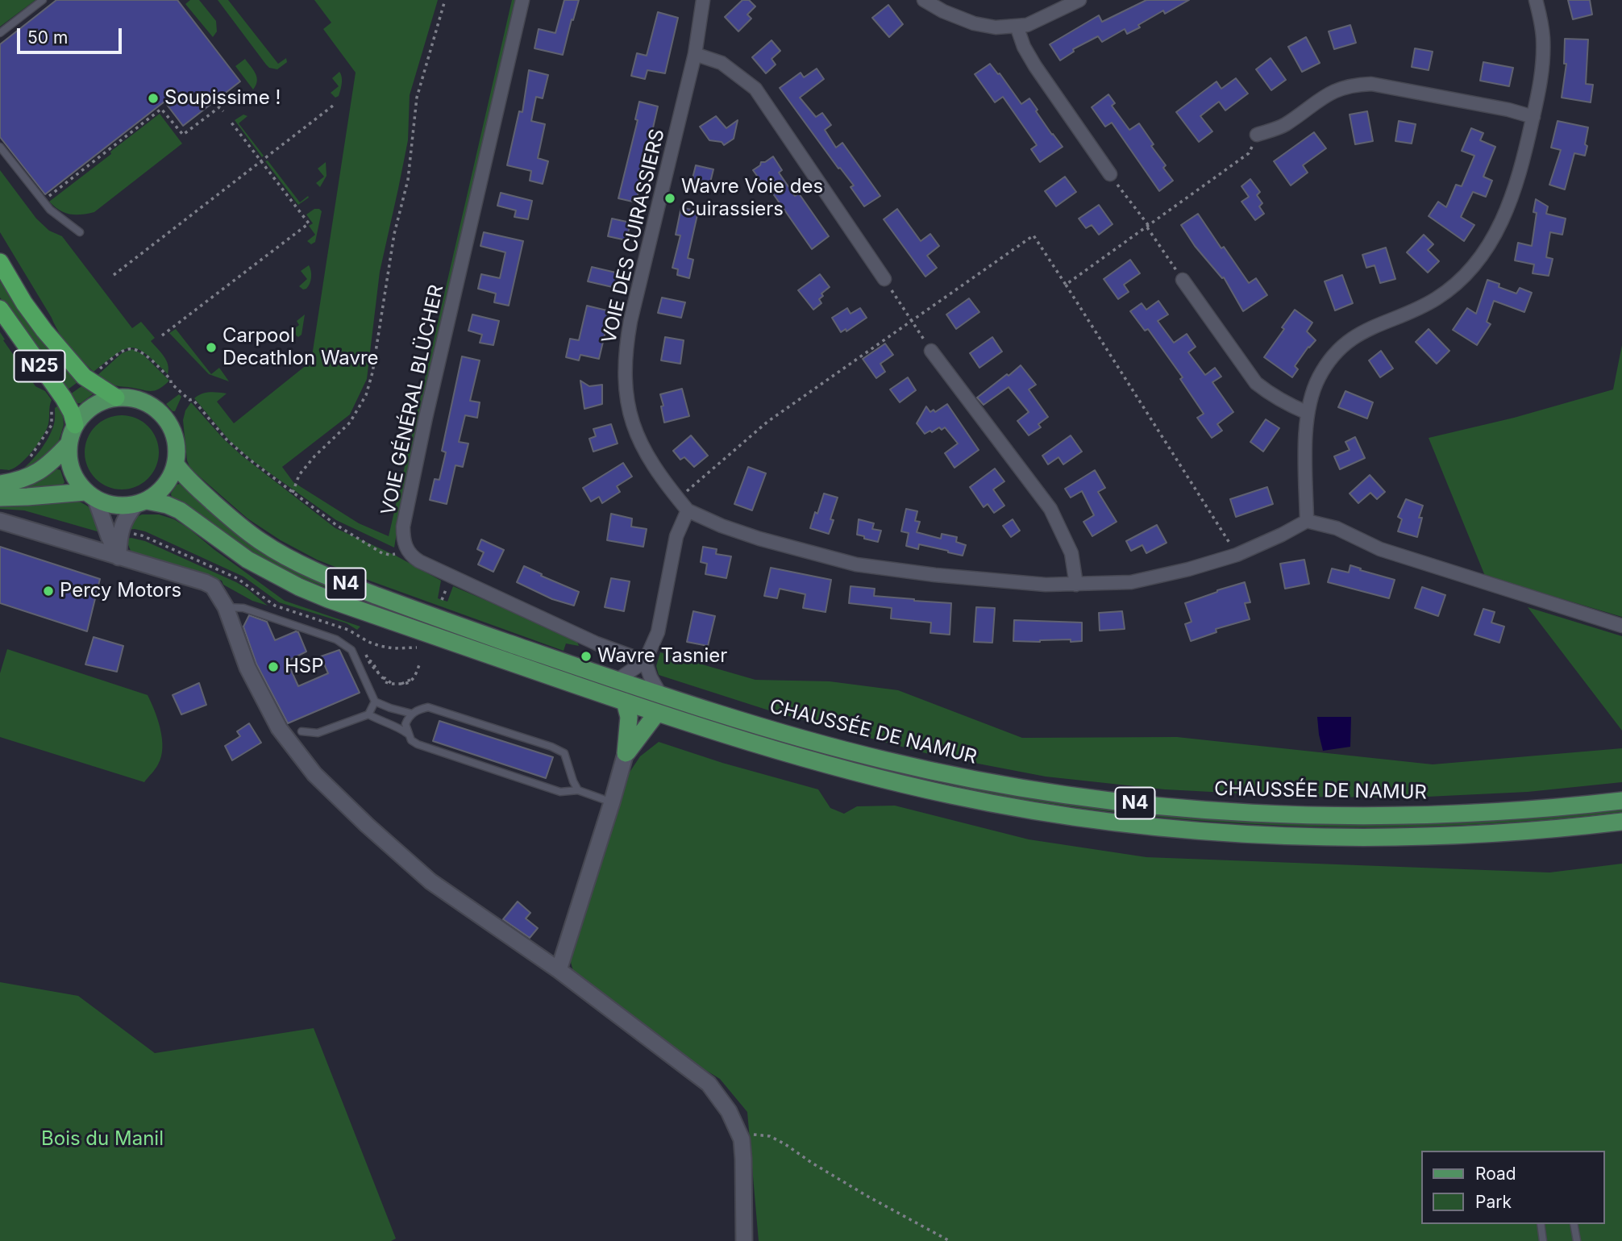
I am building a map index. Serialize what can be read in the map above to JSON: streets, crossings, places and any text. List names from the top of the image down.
{
  "streets": {
    "highway": ["N25"],
    "main road": ["N4", "CHAUSSÉE DE NAMUR"],
    "street": ["VOIE DES CUIRASSIERS", "VOIE GÉNÉRAL BLÜCHER"]
  },
  "crossings": [
    ["N25", "CHAUSSÉE DE NAMUR"]
  ],
  "parks": ["Bois du Manil"],
  "places": [
    "Soupissime !",
    "Wavre Voie des Cuirassiers",
    "Carpool Decathlon Wavre",
    "Percy Motors",
    "Wavre Tasnier",
    "HSP"
  ],
  "legend": ["Road", "Park"],
  "scale_bar": "50 m"
}
